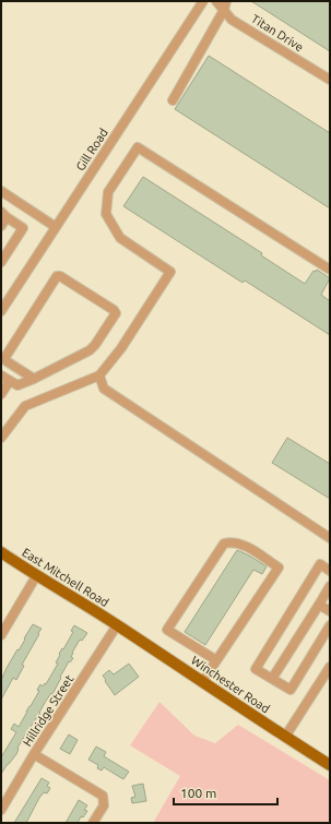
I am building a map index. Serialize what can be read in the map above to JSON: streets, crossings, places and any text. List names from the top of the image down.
{
  "streets": {
    "main road": ["East Mitchell Road", "Winchester Road"],
    "street": ["Titan Drive", "Gill Road", "Hillridge Street"]
  },
  "crossings": [
    ["East Mitchell Road", "Winchester Road"],
    ["East Mitchell Road", "Hillridge Street"],
    ["Winchester Road", "Hillridge Street"]
  ],
  "scale_bar": "100 m"
}
